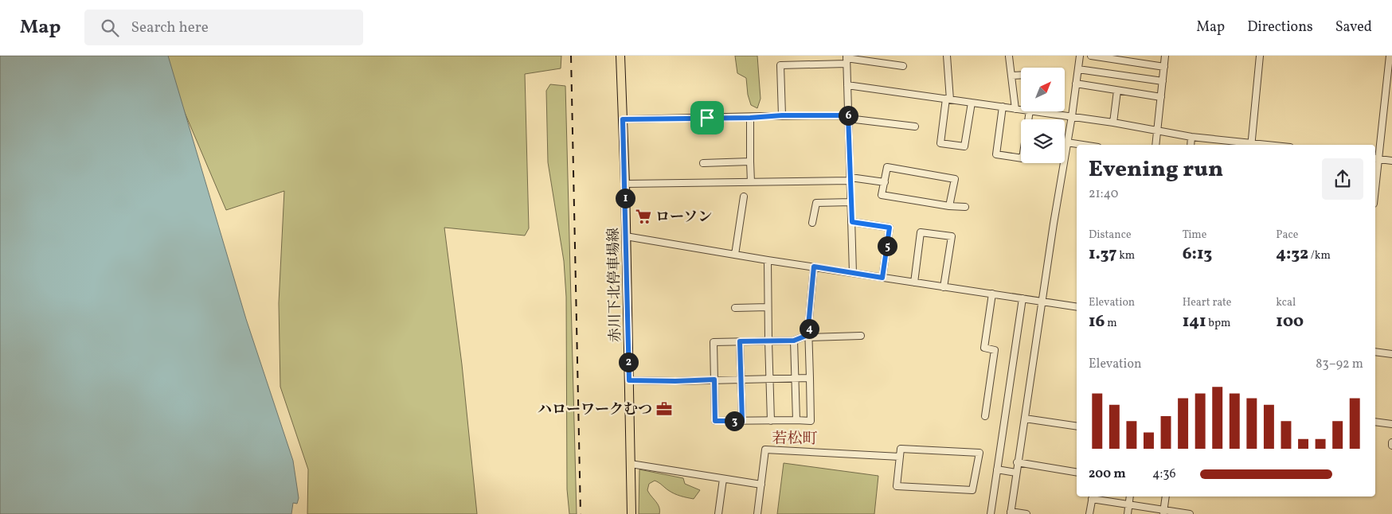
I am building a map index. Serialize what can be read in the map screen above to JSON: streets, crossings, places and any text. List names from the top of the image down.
{
  "streets": {
    "main road": ["赤川下北停車場線"]
  },
  "districts": ["若松町"],
  "places": {
    "supermarket": ["ローソン"],
    "office": ["ハローワークむつ"]
  },
  "north": "top right",
  "page": {
    "header": "Map",
    "search": "Search here",
    "nav": ["Map", "Directions", "Saved"],
    "pins": [
      "6",
      "1",
      "5",
      "4",
      "2",
      "3"
    ],
    "heading": ["Evening run", "21:40"],
    "stats": [
      ["Distance", "1.37 km"],
      ["Time", "6:13"],
      ["Pace", "4:32 /km"],
      ["Elevation", "16 m"],
      ["Heart rate", "141 bpm"],
      ["kcal", "100"]
    ],
    "chart": ["Elevation", "83–92 m"],
    "list": [
      {
        "name": "200 m",
        "note": "4:36"
      }
    ]
  }
}
